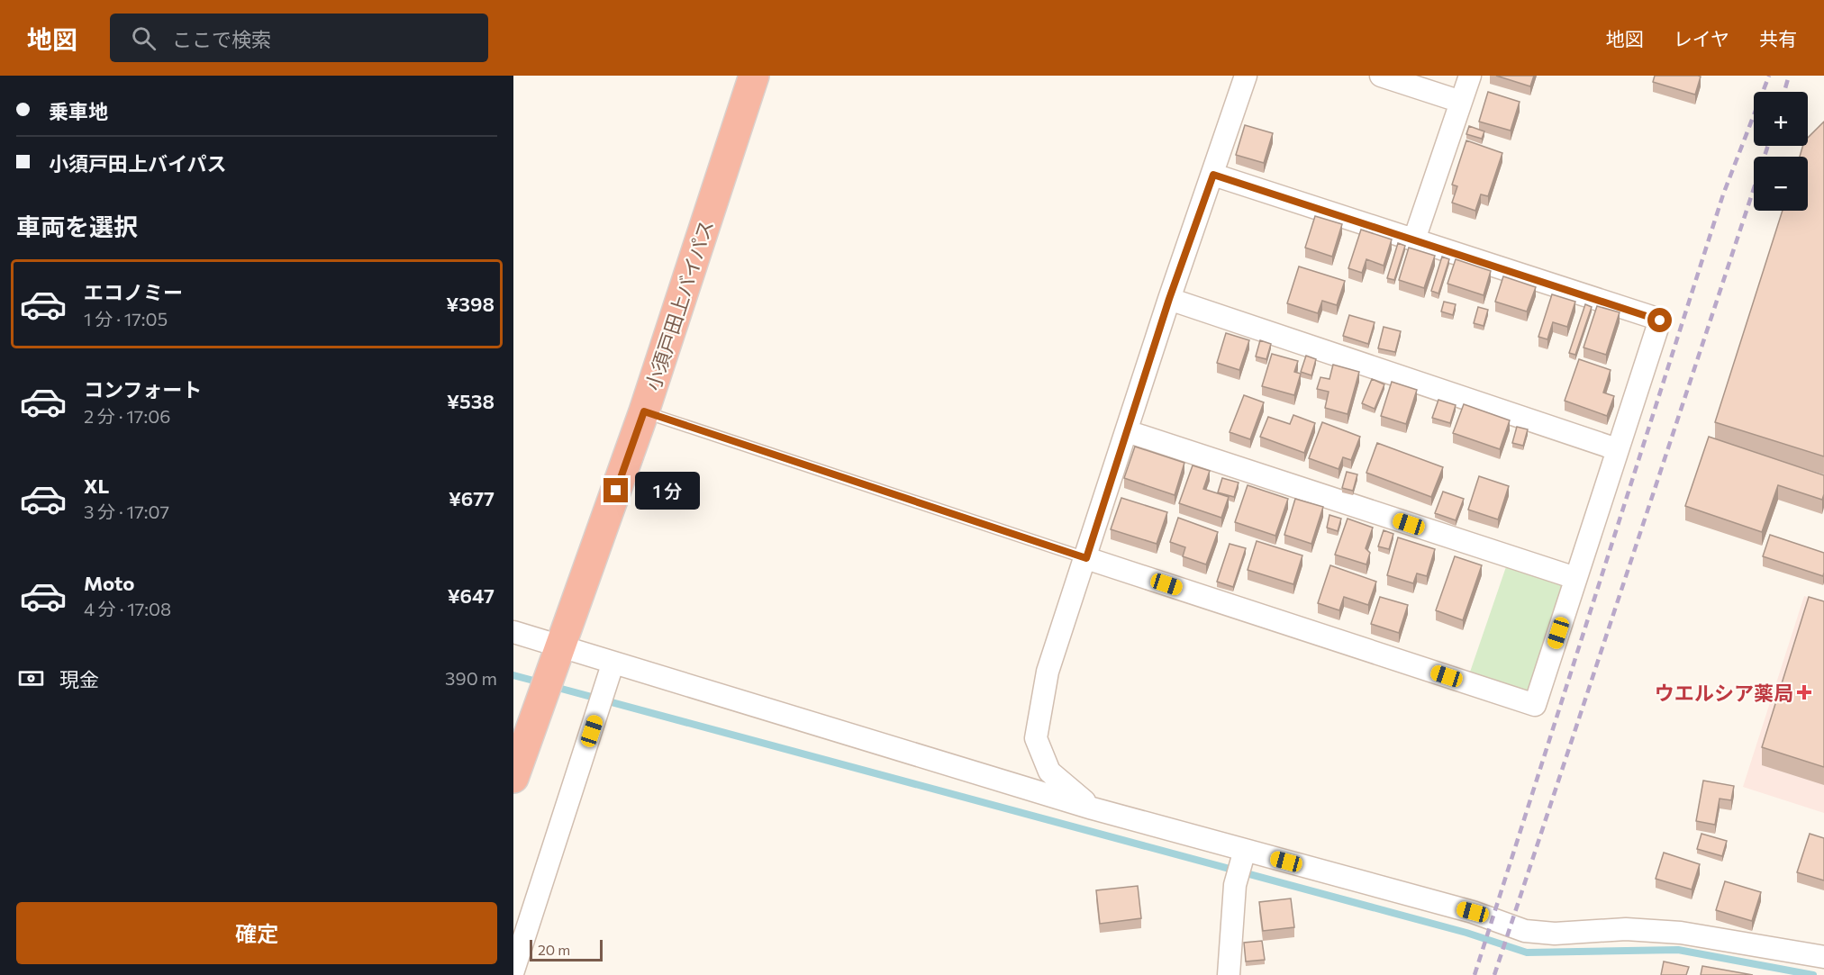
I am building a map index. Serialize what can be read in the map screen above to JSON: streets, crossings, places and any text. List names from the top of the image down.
{
  "streets": {
    "highway": ["小須戸田上バイパス"]
  },
  "places": {
    "health": ["ウエルシア薬局"]
  },
  "scale_bar": "20 m",
  "page": {
    "header": "地図",
    "search": "ここで検索",
    "nav": ["地図", "レイヤ", "共有"],
    "banner": ["乗車地", "小須戸田上バイパス"],
    "map_buttons": ["+", "−"],
    "heading": "車両を選択",
    "list": [
      {
        "name": "エコノミー",
        "note": "1 分 · 17:05",
        "value": "¥398"
      },
      {
        "name": "コンフォート",
        "note": "2 分 · 17:06",
        "value": "¥538"
      },
      {
        "name": "XL",
        "note": "3 分 · 17:07",
        "value": "¥677"
      },
      {
        "name": "Moto",
        "note": "4 分 · 17:08",
        "value": "¥647"
      }
    ],
    "bubble": "1 分",
    "pay": ["現金", "390 m"],
    "buttons": "確定",
    "scale": "20 m"
  }
}
